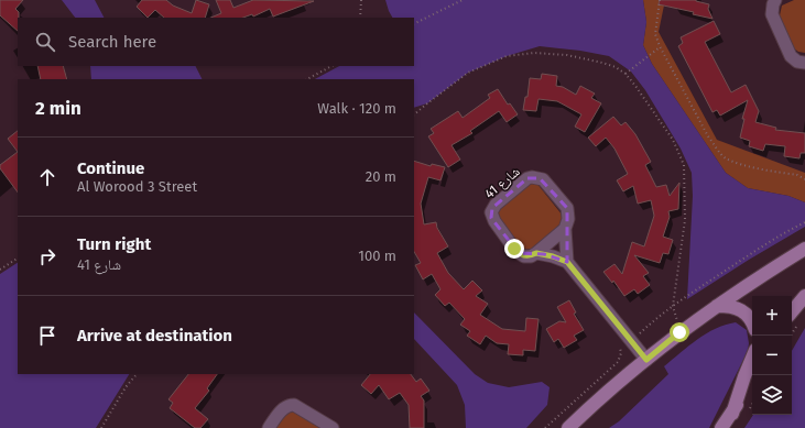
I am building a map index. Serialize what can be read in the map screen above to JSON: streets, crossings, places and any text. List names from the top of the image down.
{
  "streets": {
    "street": ["شارع 41"]
  },
  "page": {
    "search": "Search here",
    "heading": ["2 min", "Walk · 120 m"],
    "list": [
      ["Continue", "Al Worood 3 Street", "20 m"],
      ["Turn right", "شارع 41", "100 m"],
      "Arrive at destination"
    ],
    "map_buttons": ["+", "−"]
  }
}
